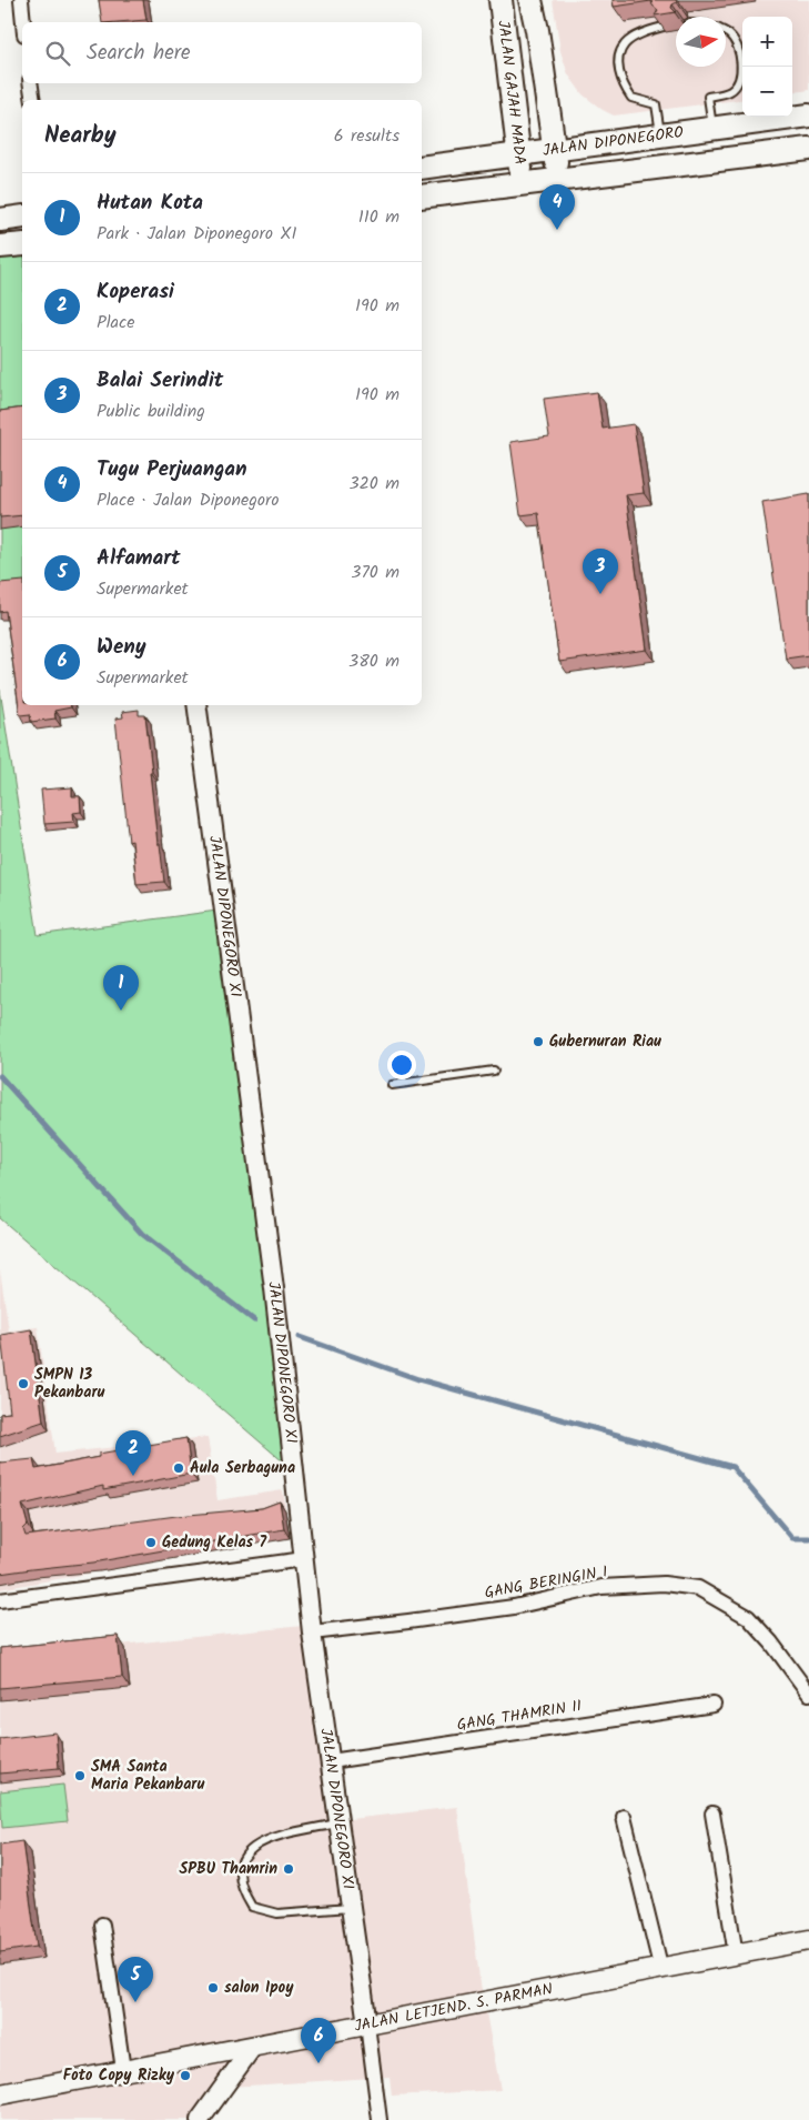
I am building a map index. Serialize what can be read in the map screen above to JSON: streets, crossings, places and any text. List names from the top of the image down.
{
  "streets": {
    "main road": ["JALAN GAJAH MADA", "JALAN DIPONEGORO", "JALAN LETJEND. S. PARMAN"],
    "street": ["JALAN DIPONEGORO XI", "GANG BERINGIN I", "GANG THAMRIN II"]
  },
  "crossings": [
    ["JALAN GAJAH MADA", "JALAN DIPONEGORO"],
    ["JALAN DIPONEGORO XI", "GANG BERINGIN I"],
    ["JALAN DIPONEGORO XI", "GANG THAMRIN II"],
    ["JALAN DIPONEGORO XI", "JALAN LETJEND. S. PARMAN"]
  ],
  "places": [
    "Gubernuran Riau",
    "SMPN 13 Pekanbaru",
    "Aula Serbaguna",
    "Gedung Kelas 7",
    "SMA Santa Maria Pekanbaru",
    "SPBU Thamrin",
    "salon Ipoy",
    "Foto Copy Rizky"
  ],
  "north": "right",
  "page": {
    "map_buttons": ["+", "−"],
    "search": "Search here",
    "heading": ["Nearby", "6 results"],
    "list": [
      {
        "mark": "1",
        "name": "Hutan Kota",
        "note": "Park · Jalan Diponegoro XI",
        "value": "110 m"
      },
      {
        "mark": "2",
        "name": "Koperasi",
        "note": "Place",
        "value": "190 m"
      },
      {
        "mark": "3",
        "name": "Balai Serindit",
        "note": "Public building",
        "value": "190 m"
      },
      {
        "mark": "4",
        "name": "Tugu Perjuangan",
        "note": "Place · Jalan Diponegoro",
        "value": "320 m"
      },
      {
        "mark": "5",
        "name": "Alfamart",
        "note": "Supermarket",
        "value": "370 m"
      },
      {
        "mark": "6",
        "name": "Weny",
        "note": "Supermarket",
        "value": "380 m"
      }
    ],
    "pins": [
      "4",
      "3",
      "1",
      "2",
      "5",
      "6"
    ]
  }
}
